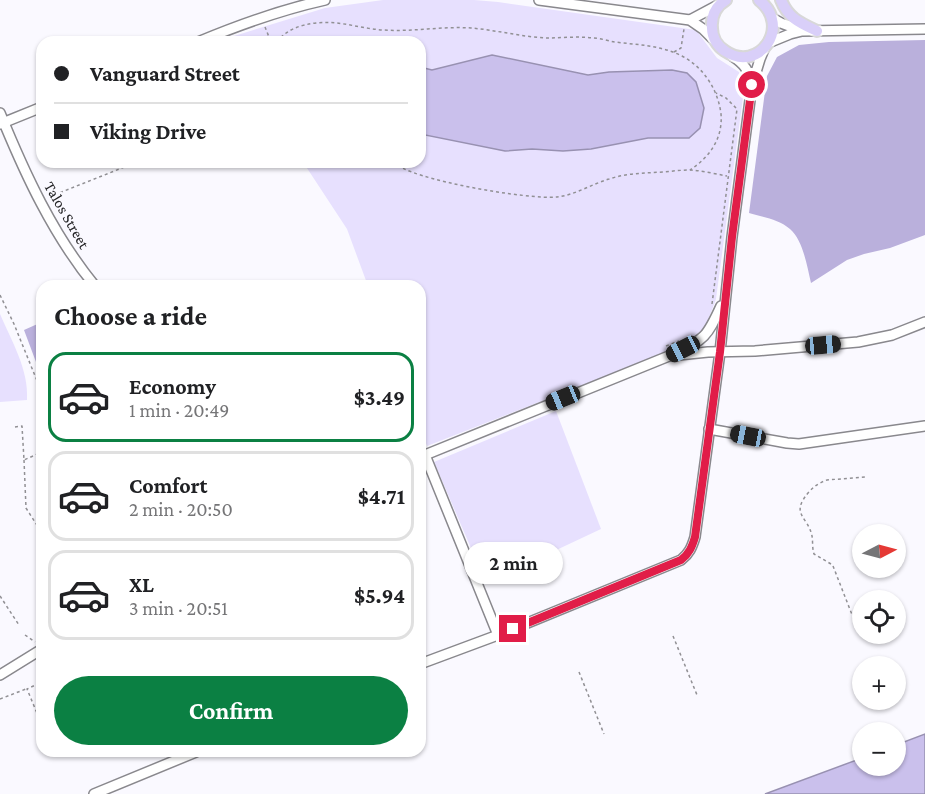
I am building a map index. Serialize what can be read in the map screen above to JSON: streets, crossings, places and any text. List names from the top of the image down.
{
  "streets": {
    "street": ["Talos Street"]
  },
  "north": "right",
  "page": {
    "banner": ["Vanguard Street", "Viking Drive"],
    "heading": "Choose a ride",
    "list": [
      {
        "name": "Economy",
        "note": "1 min · 20:49",
        "value": "$3.49"
      },
      {
        "name": "Comfort",
        "note": "2 min · 20:50",
        "value": "$4.71"
      },
      {
        "name": "XL",
        "note": "3 min · 20:51",
        "value": "$5.94"
      }
    ],
    "map_buttons": ["+", "−"],
    "bubble": "2 min",
    "buttons": "Confirm"
  }
}
